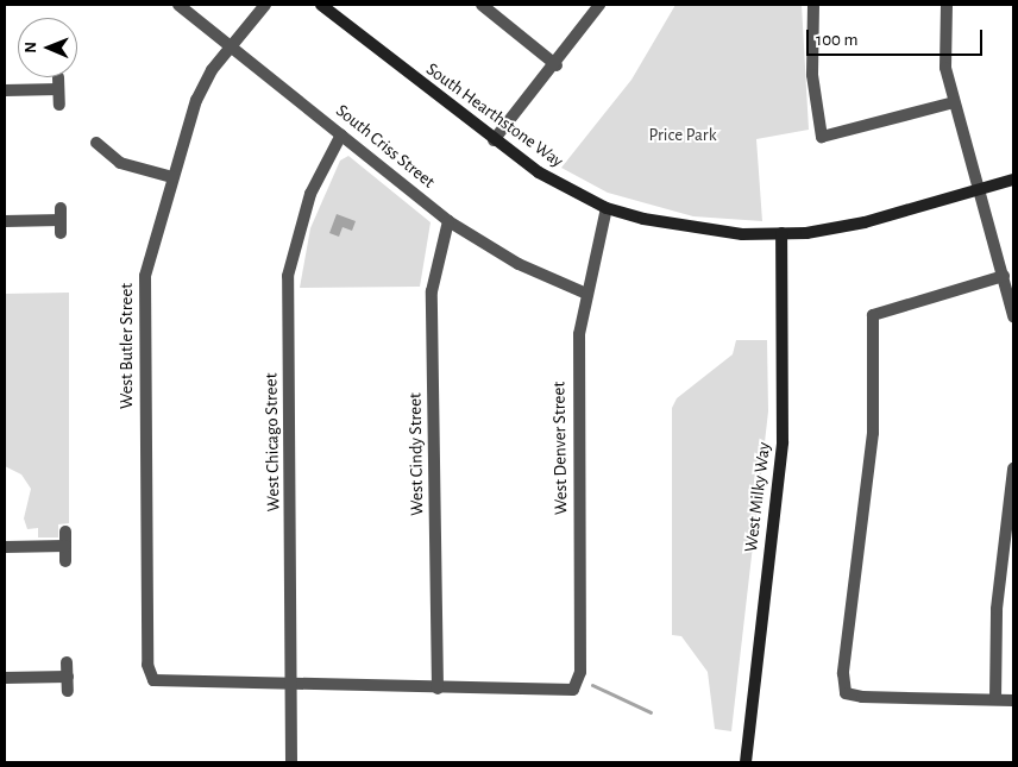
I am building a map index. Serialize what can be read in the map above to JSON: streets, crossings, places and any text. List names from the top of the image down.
{
  "streets": {
    "street": [
      "South Hearthstone Way",
      "South Criss Street",
      "West Butler Street",
      "West Chicago Street",
      "West Denver Street",
      "West Cindy Street",
      "West Milky Way"
    ]
  },
  "crossings": [
    ["South Hearthstone Way", "West Denver Street"],
    ["South Hearthstone Way", "West Milky Way"],
    ["South Criss Street", "West Butler Street"],
    ["South Criss Street", "West Chicago Street"],
    ["South Criss Street", "West Denver Street"],
    ["South Criss Street", "West Cindy Street"],
    ["West Butler Street", "West Chicago Street"],
    ["West Denver Street", "West Cindy Street"]
  ],
  "parks": ["Price Park"],
  "scale_bar": "100 m",
  "north": "left"
}
